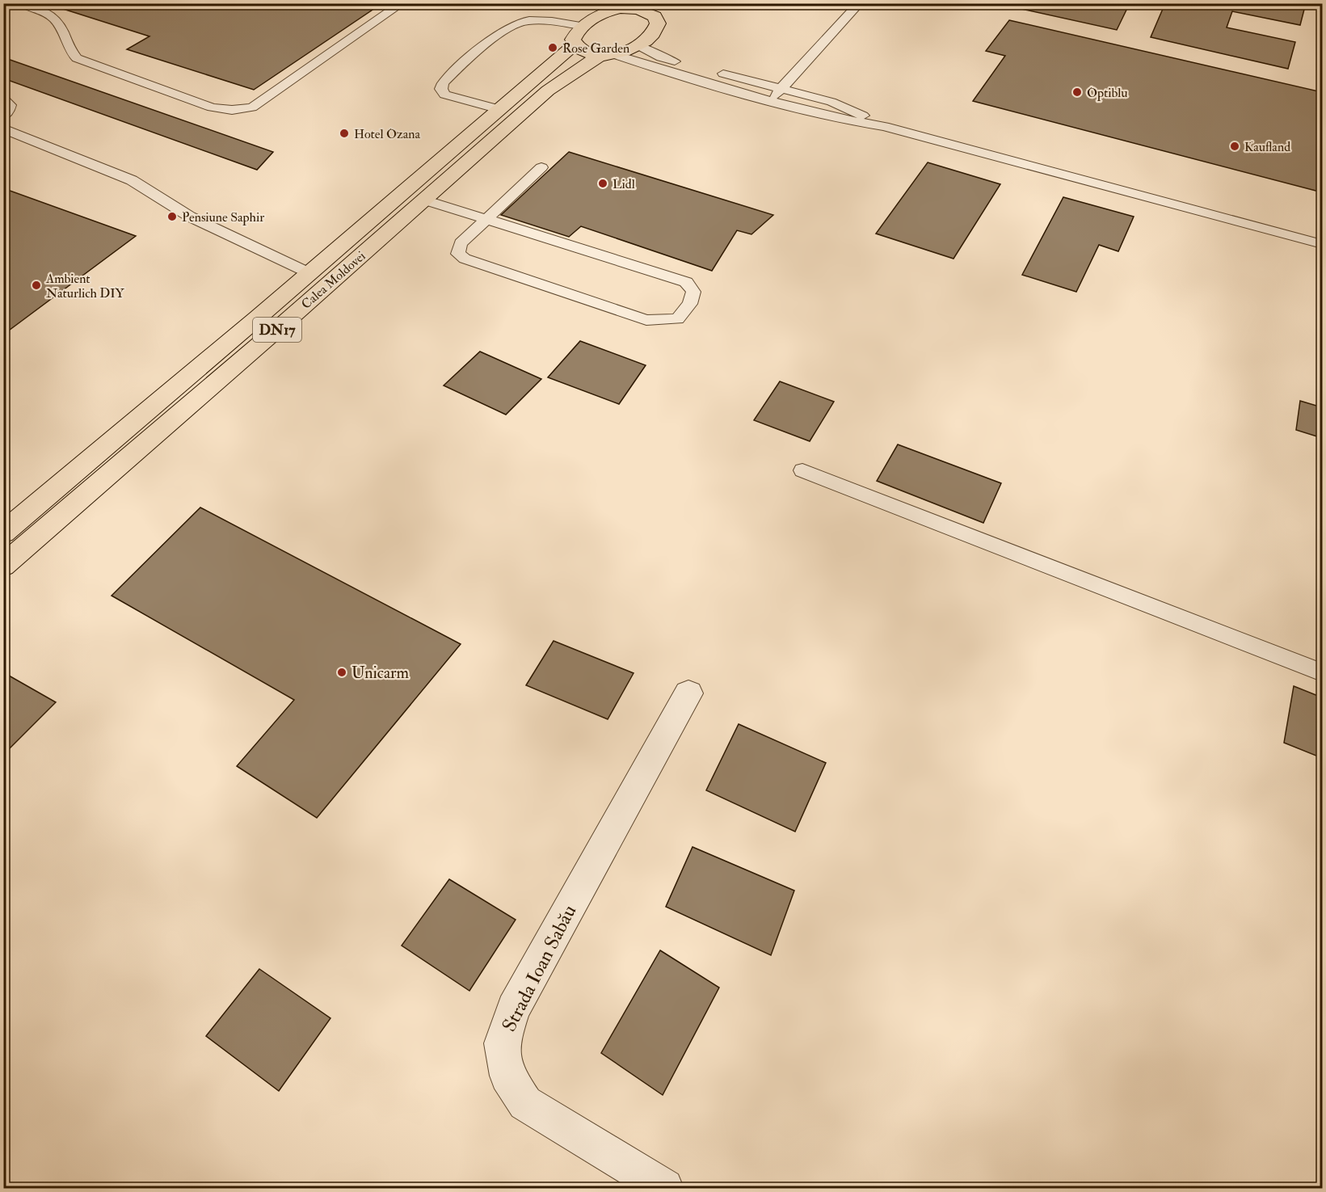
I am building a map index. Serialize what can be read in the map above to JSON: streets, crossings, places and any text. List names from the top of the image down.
{
  "streets": {
    "main road": ["Calea Moldovei", "DN17"],
    "street": ["Strada Ioan Sabău"]
  },
  "places": [
    "Rose Garden",
    "Optiblu",
    "Hotel Ozana",
    "Kaufland",
    "Lidl",
    "Pensiune Saphir",
    "Ambient Naturlich DIY",
    "Unicarm"
  ]
}
